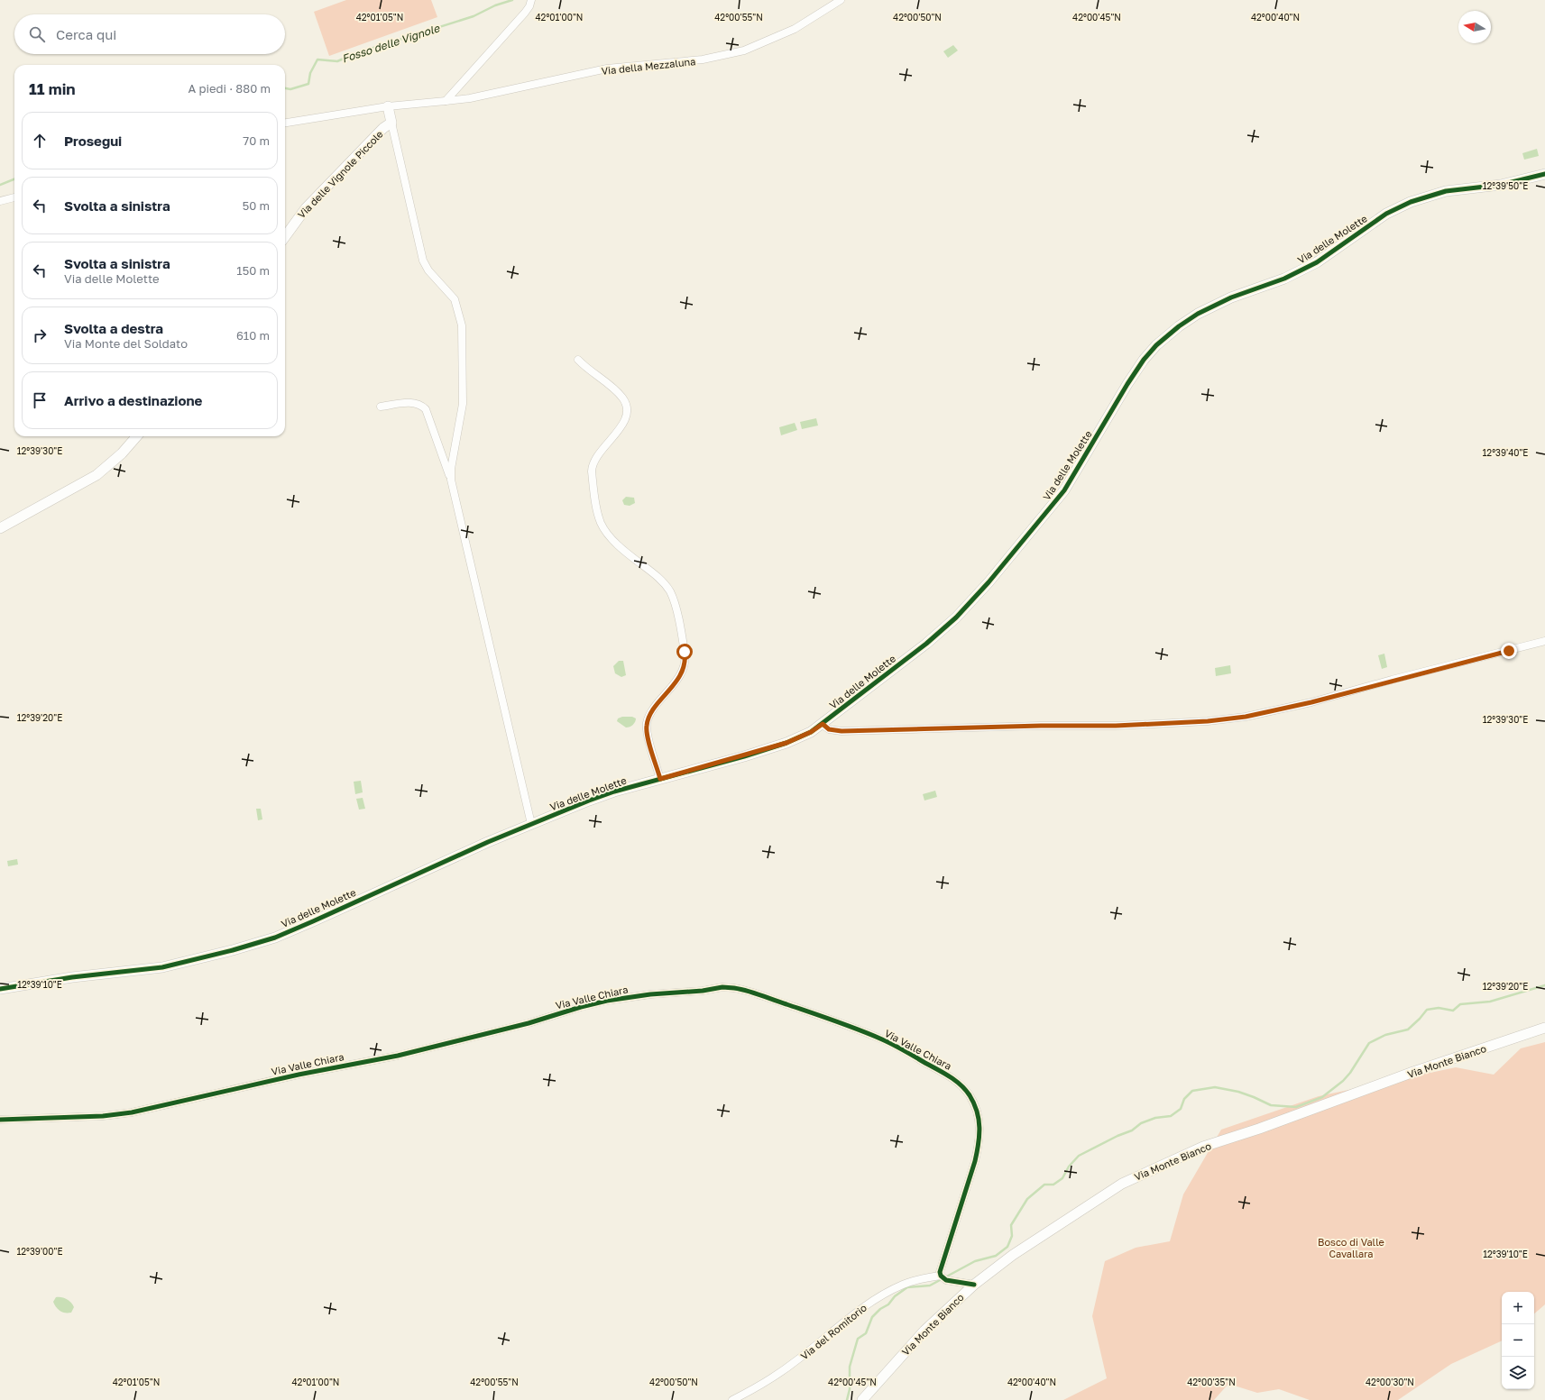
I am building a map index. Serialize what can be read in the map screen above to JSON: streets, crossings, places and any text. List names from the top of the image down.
{
  "streets": {
    "street": [
      "Via della Mezzaluna",
      "Via delle Vignole Piccole",
      "Via delle Molette",
      "Via Valle Chiara",
      "Via Monte Bianco",
      "Via del Romitorio"
    ]
  },
  "crossings": [
    ["Via della Mezzaluna", "Via delle Vignole Piccole"],
    ["Via Valle Chiara", "Via del Romitorio"]
  ],
  "water": ["Fosso delle Vignole"],
  "parks": ["Bosco di Valle Cavallara"],
  "north": "left",
  "page": {
    "search": "Cerca qui",
    "heading": ["11 min", "A piedi · 880 m"],
    "list": [
      ["Prosegui", "70 m"],
      ["Svolta a sinistra", "50 m"],
      ["Svolta a sinistra", "Via delle Molette", "150 m"],
      ["Svolta a destra", "Via Monte del Soldato", "610 m"],
      "Arrivo a destinazione"
    ],
    "map_buttons": ["+", "−"]
  },
  "coordinates": [
    "42°01'05\"N",
    "42°01'00\"N",
    "42°00'55\"N",
    "42°00'50\"N",
    "42°00'45\"N",
    "42°00'40\"N",
    "12°39'50\"E",
    "12°39'30\"E",
    "12°39'40\"E",
    "12°39'20\"E",
    "12°39'10\"E",
    "12°39'00\"E",
    "42°00'35\"N",
    "42°00'30\"N"
  ]
}
